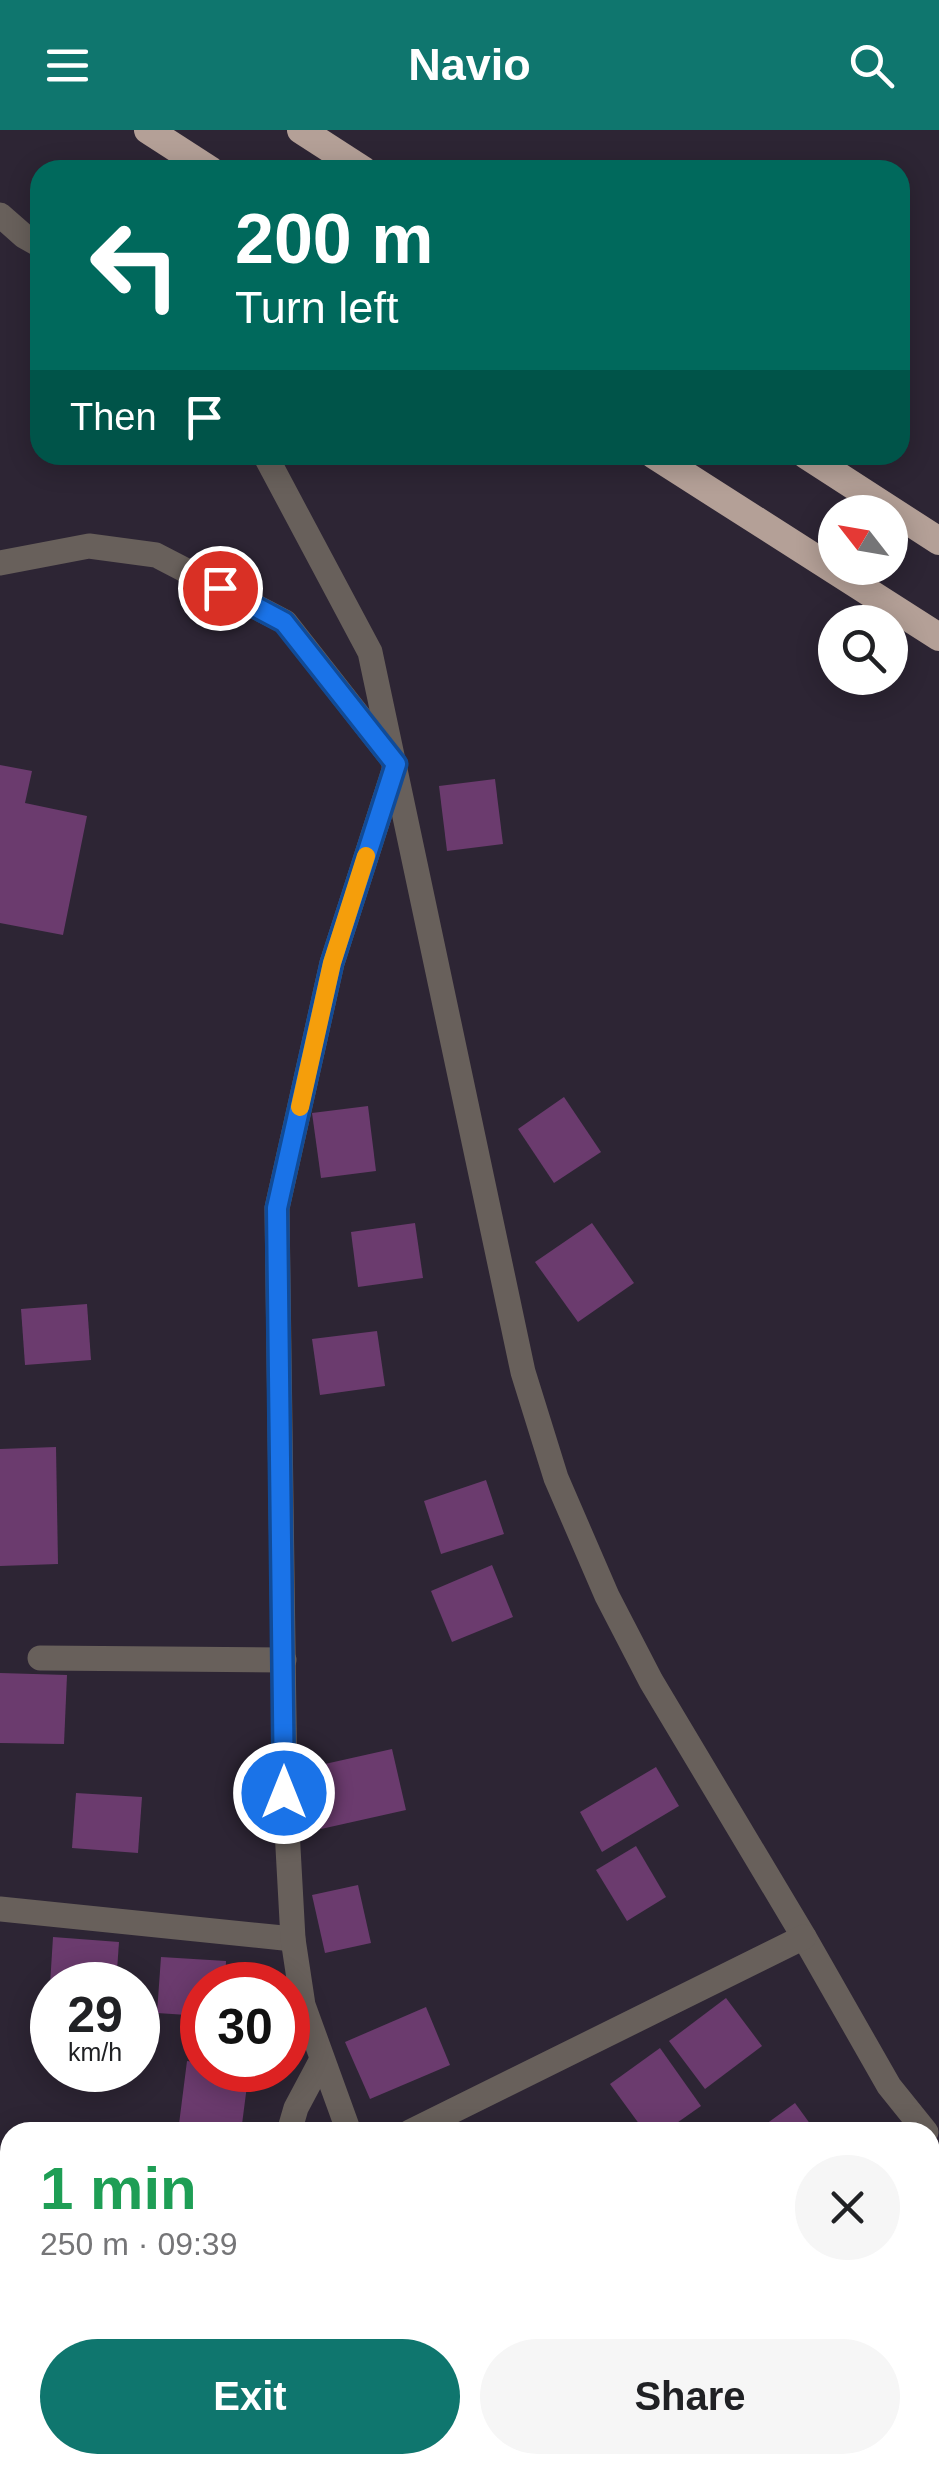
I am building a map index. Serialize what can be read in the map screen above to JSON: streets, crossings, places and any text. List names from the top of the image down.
{
  "north": "top left",
  "page": {
    "header": "Navio",
    "turn": ["200 m", "Turn left"],
    "then": "Then",
    "speed": "29 km/h",
    "limit": "30",
    "heading": ["1 min", "250 m · 09:39"],
    "buttons": ["Exit", "Share"]
  }
}
